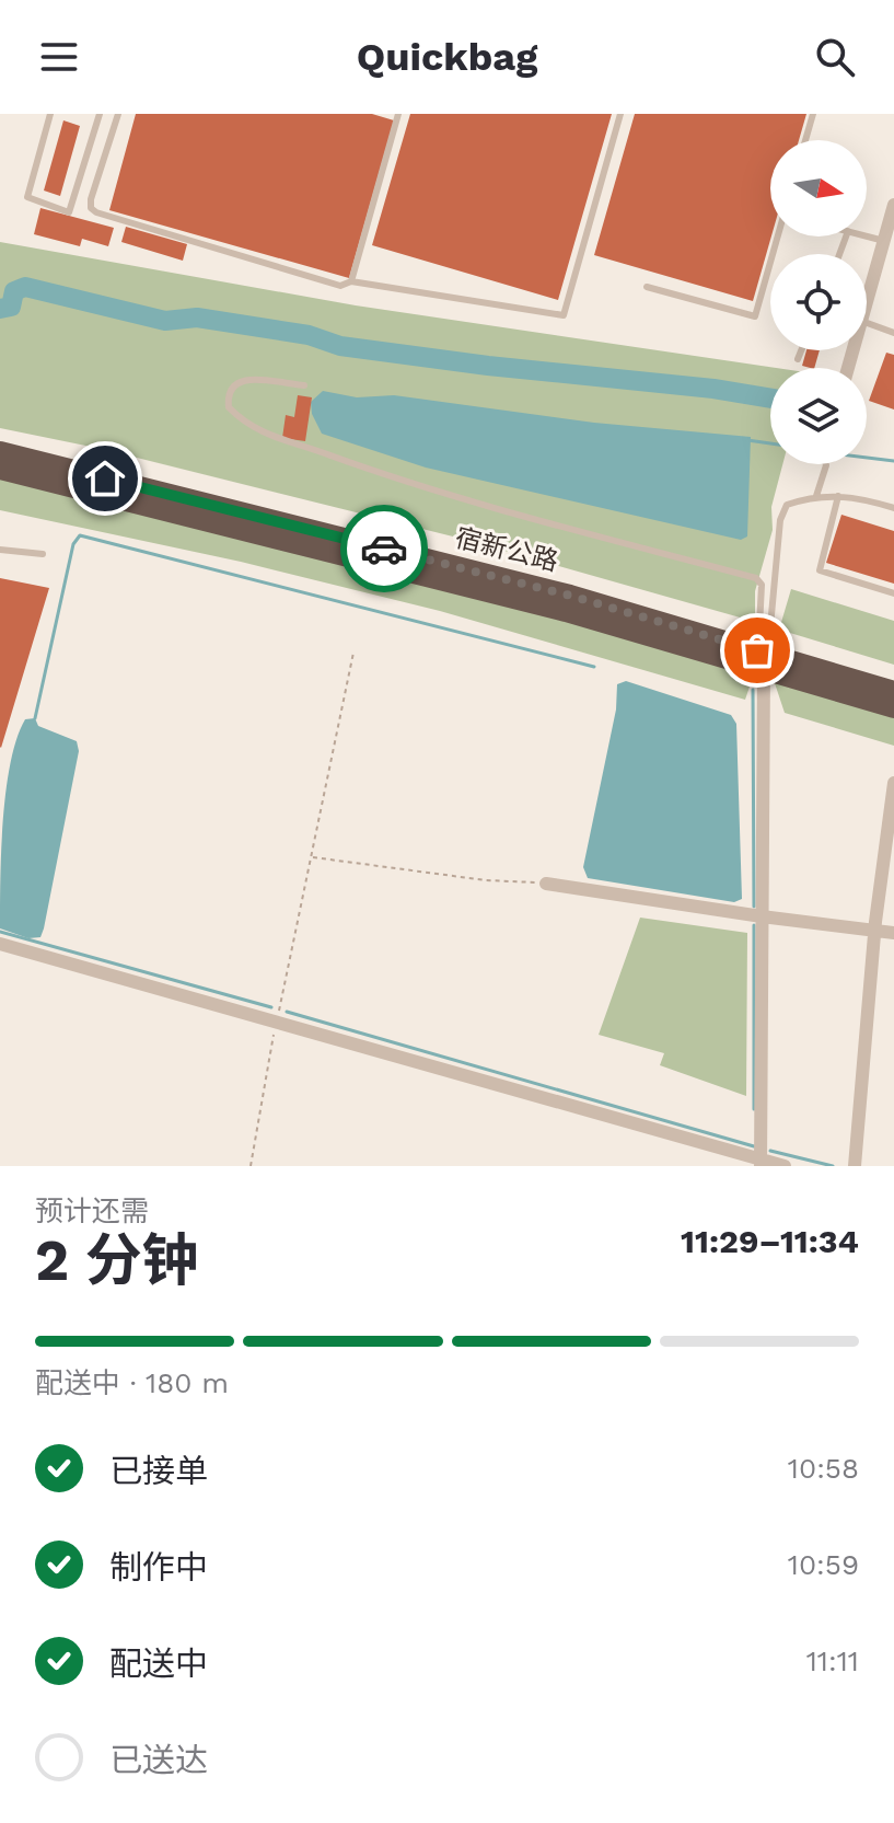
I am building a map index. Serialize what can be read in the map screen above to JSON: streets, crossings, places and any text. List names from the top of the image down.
{
  "streets": {
    "highway": ["宿新公路"]
  },
  "north": "right",
  "page": {
    "header": "Quickbag",
    "heading": ["2 分钟", "预计还需", "11:29–11:34"],
    "bar": "配送中 · 180 m",
    "list": [
      ["已接单", "10:58"],
      ["制作中", "10:59"],
      ["配送中", "11:11"],
      "已送达"
    ]
  }
}
